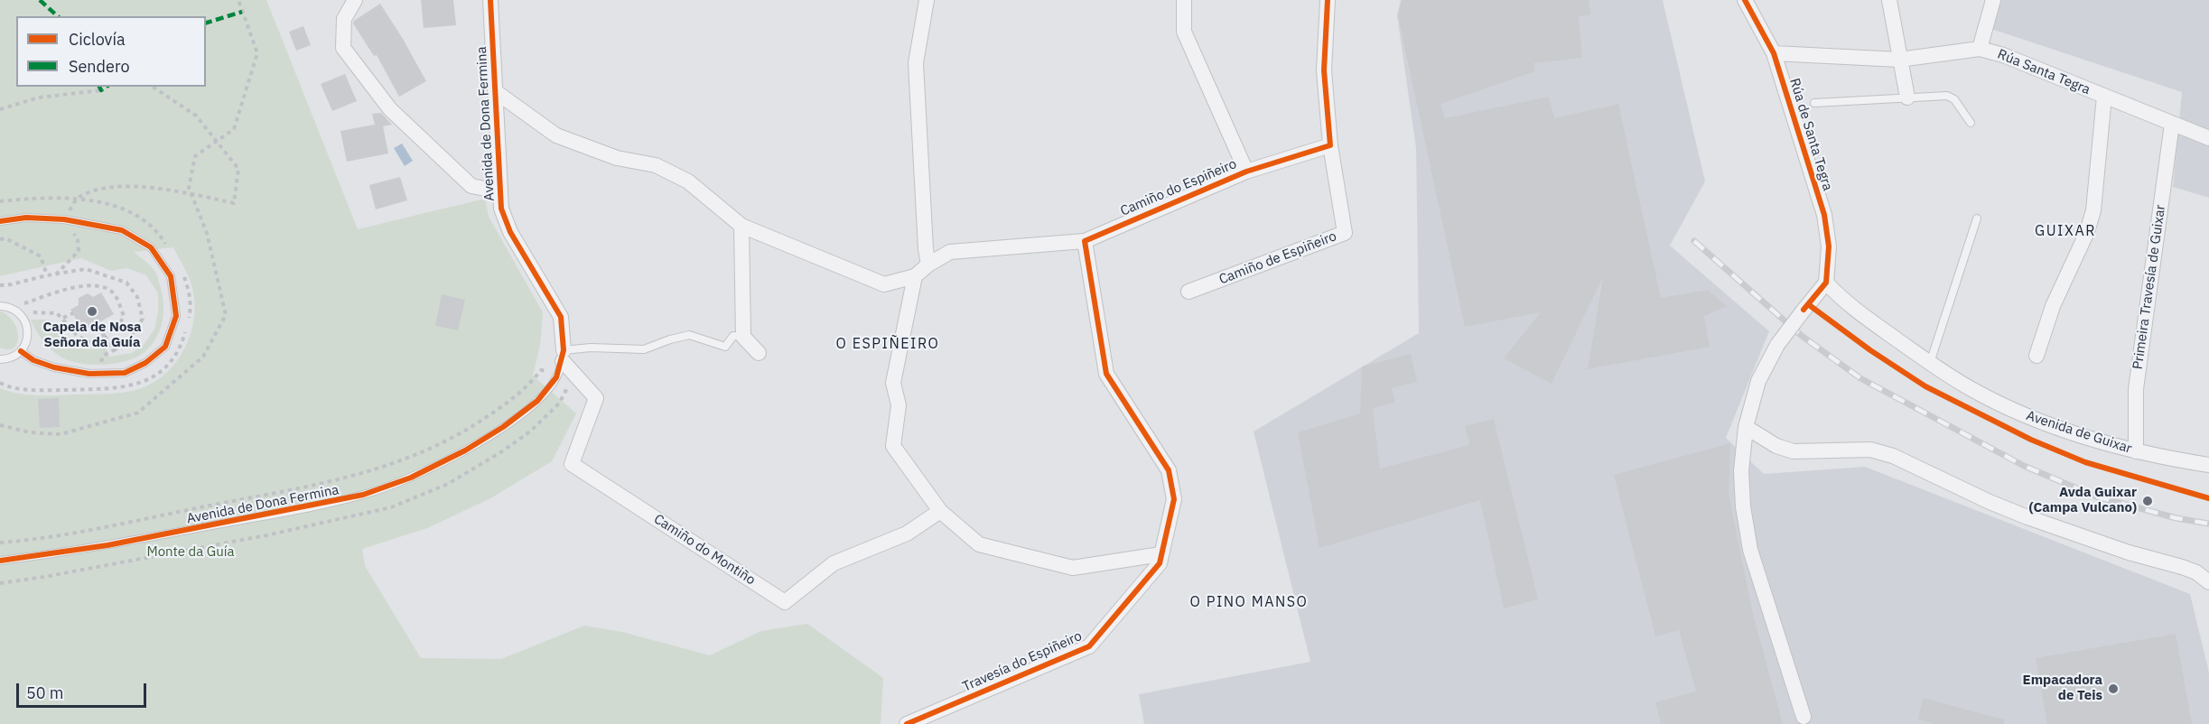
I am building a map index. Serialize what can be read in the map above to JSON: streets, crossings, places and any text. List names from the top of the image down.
{
  "streets": {
    "street": [
      "Rúa Santa Tegra",
      "Avenida de Dona Fermina",
      "Rúa de Santa Tegra",
      "Camiño do Espiñeiro",
      "Camiño de Espiñeiro",
      "Primeira Travesía de Guixar",
      "Avenida de Guixar",
      "Camiño do Montiño",
      "Travesía do Espiñeiro"
    ]
  },
  "crossings": [
    ["Rúa Santa Tegra", "Rúa de Santa Tegra"],
    ["Rúa Santa Tegra", "Primeira Travesía de Guixar"],
    ["Avenida de Dona Fermina", "Camiño do Espiñeiro"],
    ["Avenida de Dona Fermina", "Camiño do Montiño"],
    ["Rúa de Santa Tegra", "Avenida de Guixar"],
    ["Camiño do Espiñeiro", "Camiño de Espiñeiro"],
    ["Camiño do Espiñeiro", "Travesía do Espiñeiro"],
    ["Primeira Travesía de Guixar", "Avenida de Guixar"]
  ],
  "districts": ["GUIXAR", "O ESPIÑEIRO", "O PINO MANSO"],
  "parks": ["Monte da Guía"],
  "places": ["Capela de Nosa Señora da Guía", "Avda Guixar (Campa Vulcano)", "Empacadora de Teis"],
  "legend": ["Ciclovía", "Sendero"],
  "scale_bar": "50 m"
}
